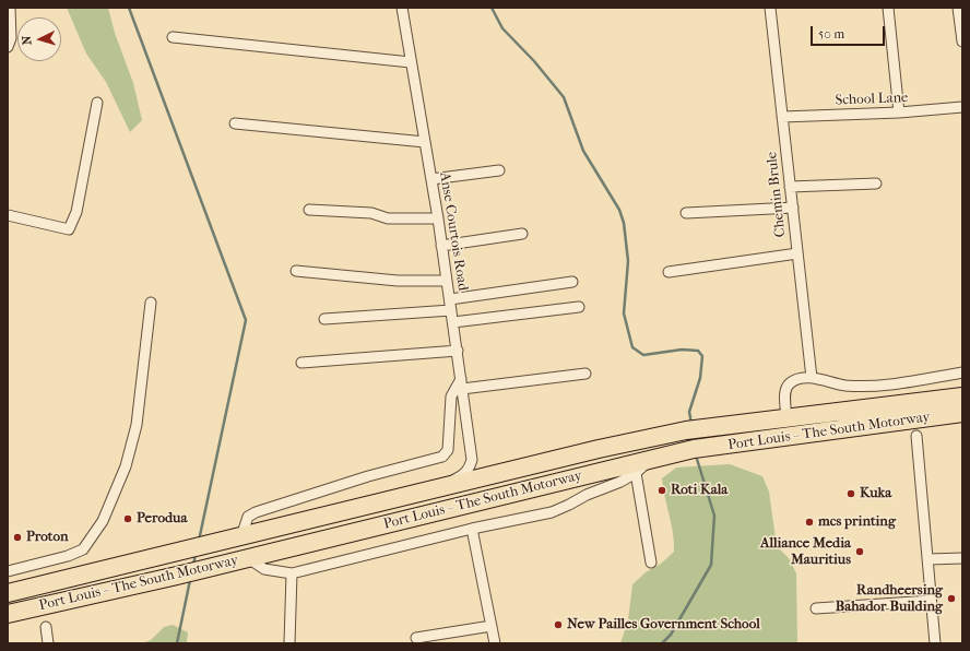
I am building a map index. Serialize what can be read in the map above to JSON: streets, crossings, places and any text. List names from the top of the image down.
{
  "streets": {
    "highway": ["Port Louis – The South Motorway"],
    "street": ["School Lane", "Chemin Brule", "Anse Courtois Road"]
  },
  "crossings": [
    ["School Lane", "Chemin Brule"]
  ],
  "places": [
    "Roti Kala",
    "Kuka",
    "Perodua",
    "mcs printing",
    "Proton",
    "Alliance Media Mauritius",
    "Randheersing Bahador Building",
    "New Pailles Government School"
  ],
  "scale_bar": "50 m",
  "north": "left"
}
